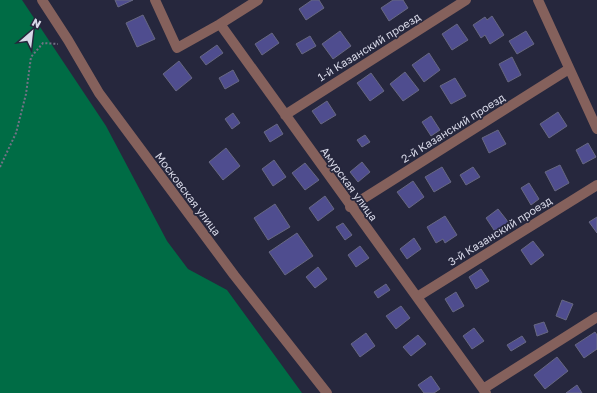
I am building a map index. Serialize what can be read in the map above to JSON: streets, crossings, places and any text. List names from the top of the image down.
{
  "streets": {
    "street": [
      "1-й Казанский проезд",
      "2-й Казанский проезд",
      "Амурская улица",
      "Московская улица",
      "3-й Казанский проезд"
    ]
  },
  "crossings": [
    ["1-й Казанский проезд", "Амурская улица"],
    ["2-й Казанский проезд", "Амурская улица"],
    ["Амурская улица", "3-й Казанский проезд"]
  ],
  "north": "top right"
}
